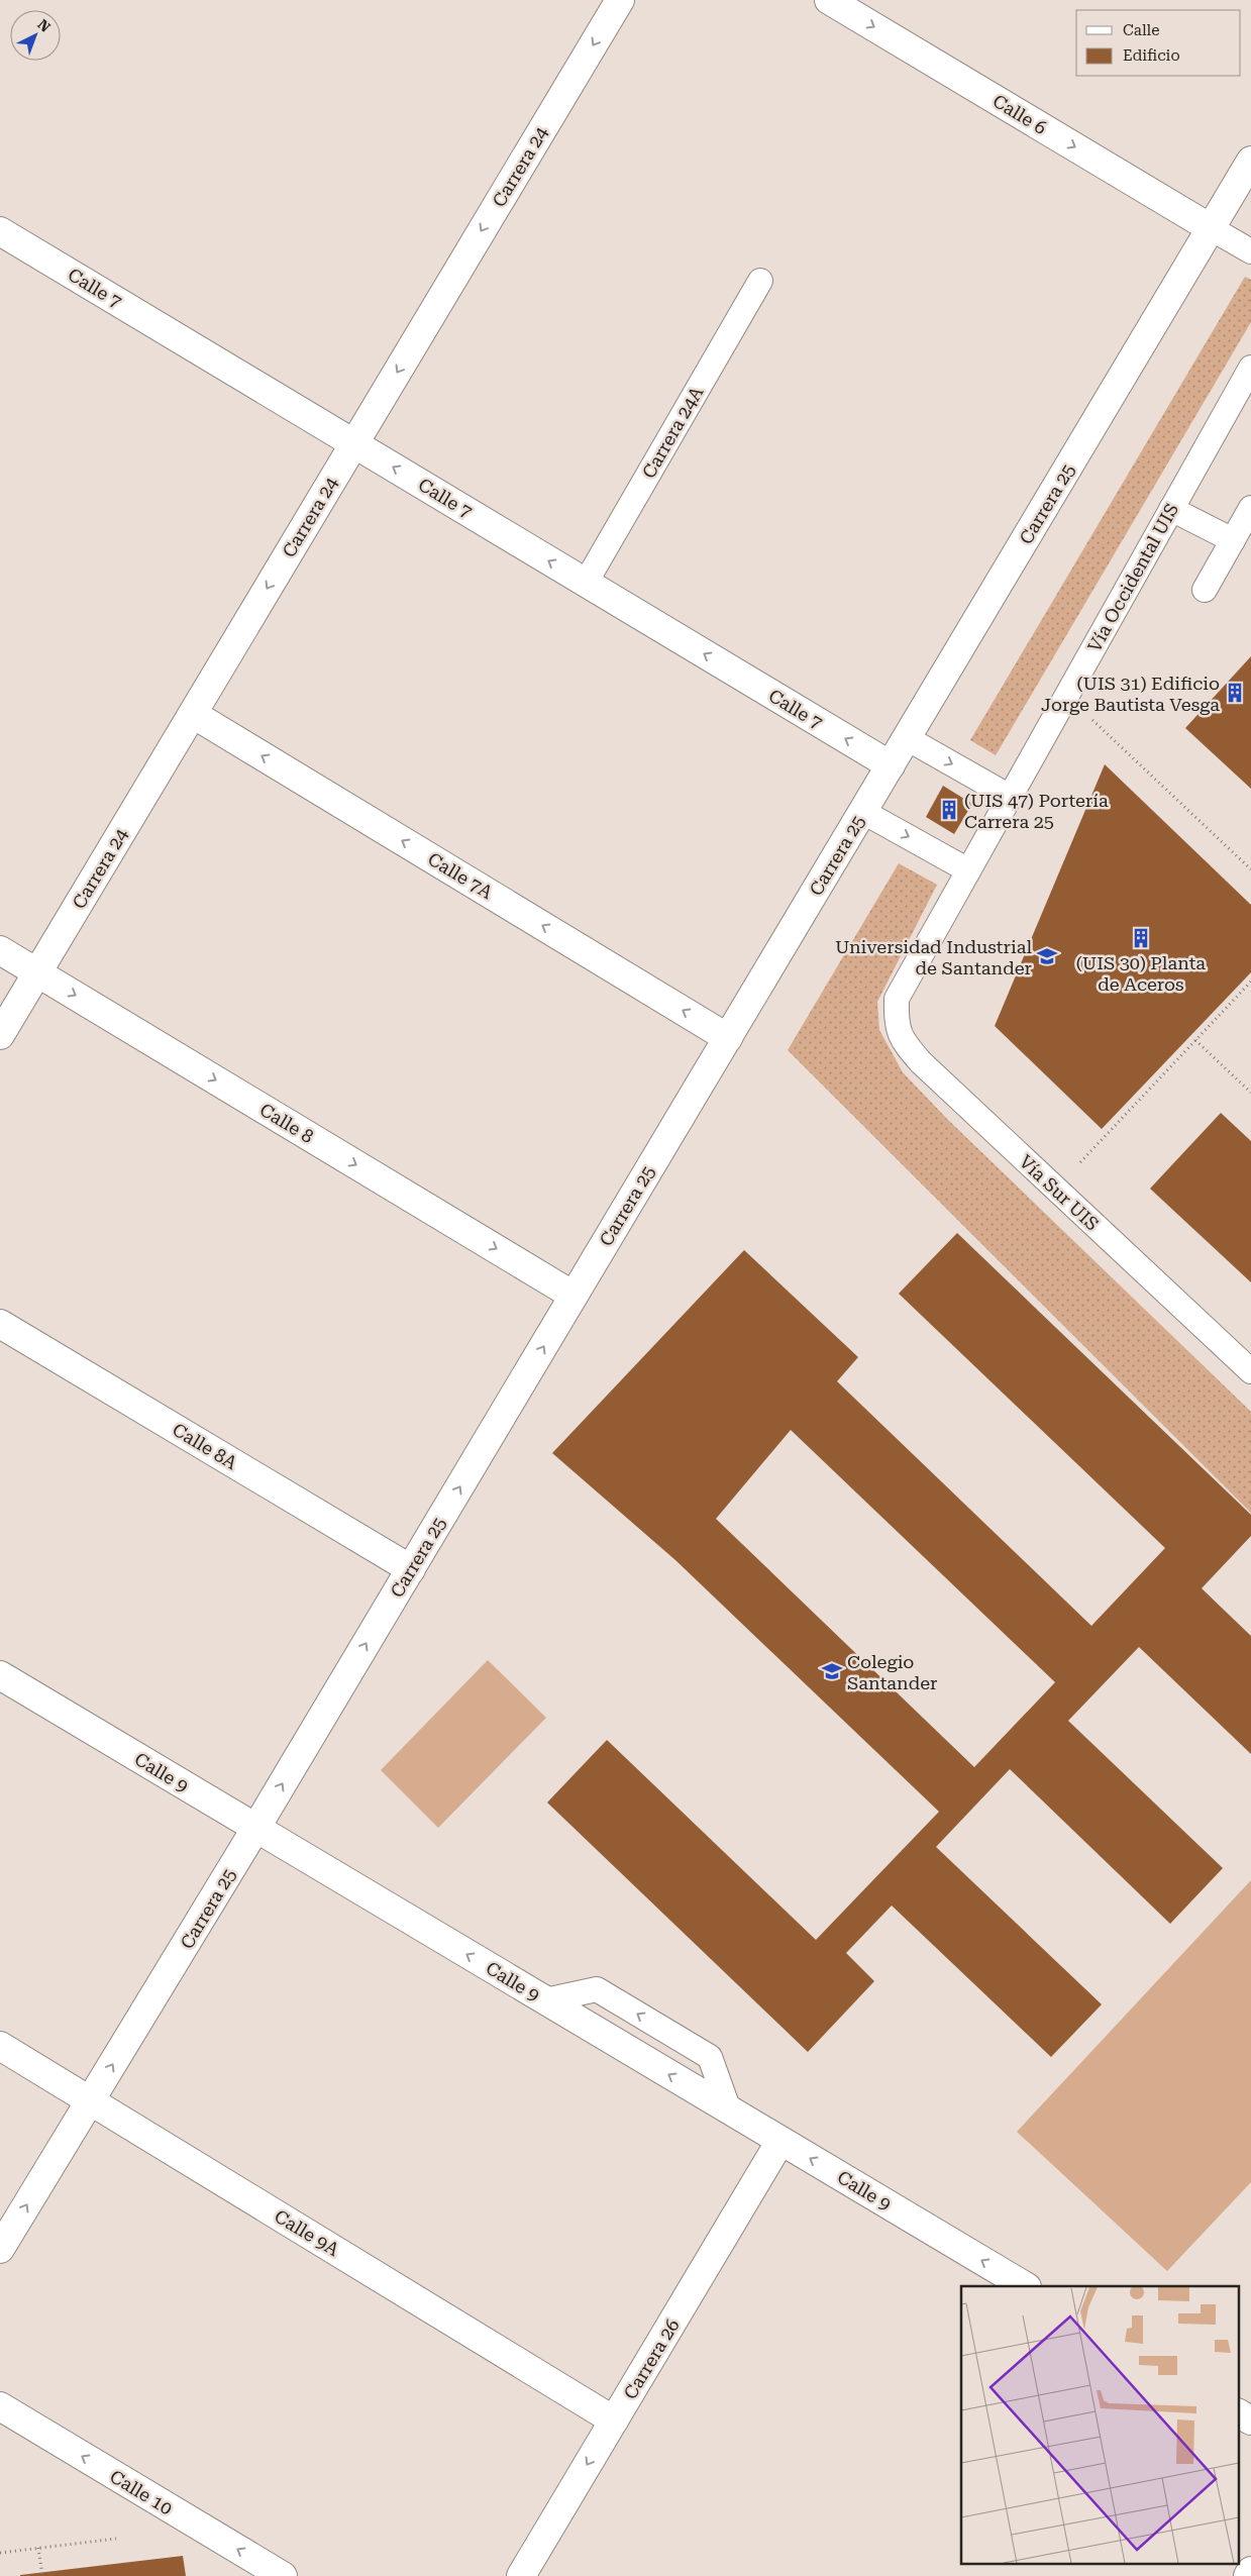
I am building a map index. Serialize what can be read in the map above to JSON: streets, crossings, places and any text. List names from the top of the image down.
{
  "streets": {
    "street": [
      "Calle 6",
      "Carrera 24",
      "Calle 7",
      "Carrera 25",
      "Calle 7A",
      "Calle 8",
      "Calle 8A",
      "Calle 9",
      "Calle 9A",
      "Carrera 26",
      "Calle 10"
    ],
    "lane": ["Carrera 24A", "Vía Occidental UIS", "Vía Sur UIS"]
  },
  "crossings": [
    ["Calle 6", "Carrera 25"],
    ["Carrera 24", "Calle 7"],
    ["Carrera 24", "Calle 7A"],
    ["Carrera 24", "Calle 8"],
    ["Calle 7", "Carrera 24A"],
    ["Calle 7", "Carrera 25"],
    ["Carrera 25", "Calle 7A"],
    ["Carrera 25", "Calle 8"],
    ["Carrera 25", "Calle 8A"],
    ["Carrera 25", "Calle 9"],
    ["Carrera 25", "Calle 9A"],
    ["Vía Occidental UIS", "Vía Sur UIS"],
    ["Calle 9", "Carrera 26"],
    ["Calle 9A", "Carrera 26"]
  ],
  "one_way": [
    "Calle 6",
    "Carrera 24",
    "Calle 7",
    "Carrera 25",
    "Calle 7A",
    "Calle 8",
    "Calle 9",
    "Carrera 26",
    "Calle 10"
  ],
  "places": {
    "building": ["(UIS 31) Edificio Jorge Bautista Vesga", "(UIS 47) Portería Carrera 25", "(UIS 30) Planta de Aceros"],
    "school or university": ["Universidad Industrial de Santander", "Colegio Santander"]
  },
  "legend": ["Calle", "Edificio"],
  "north": "top right"
}
